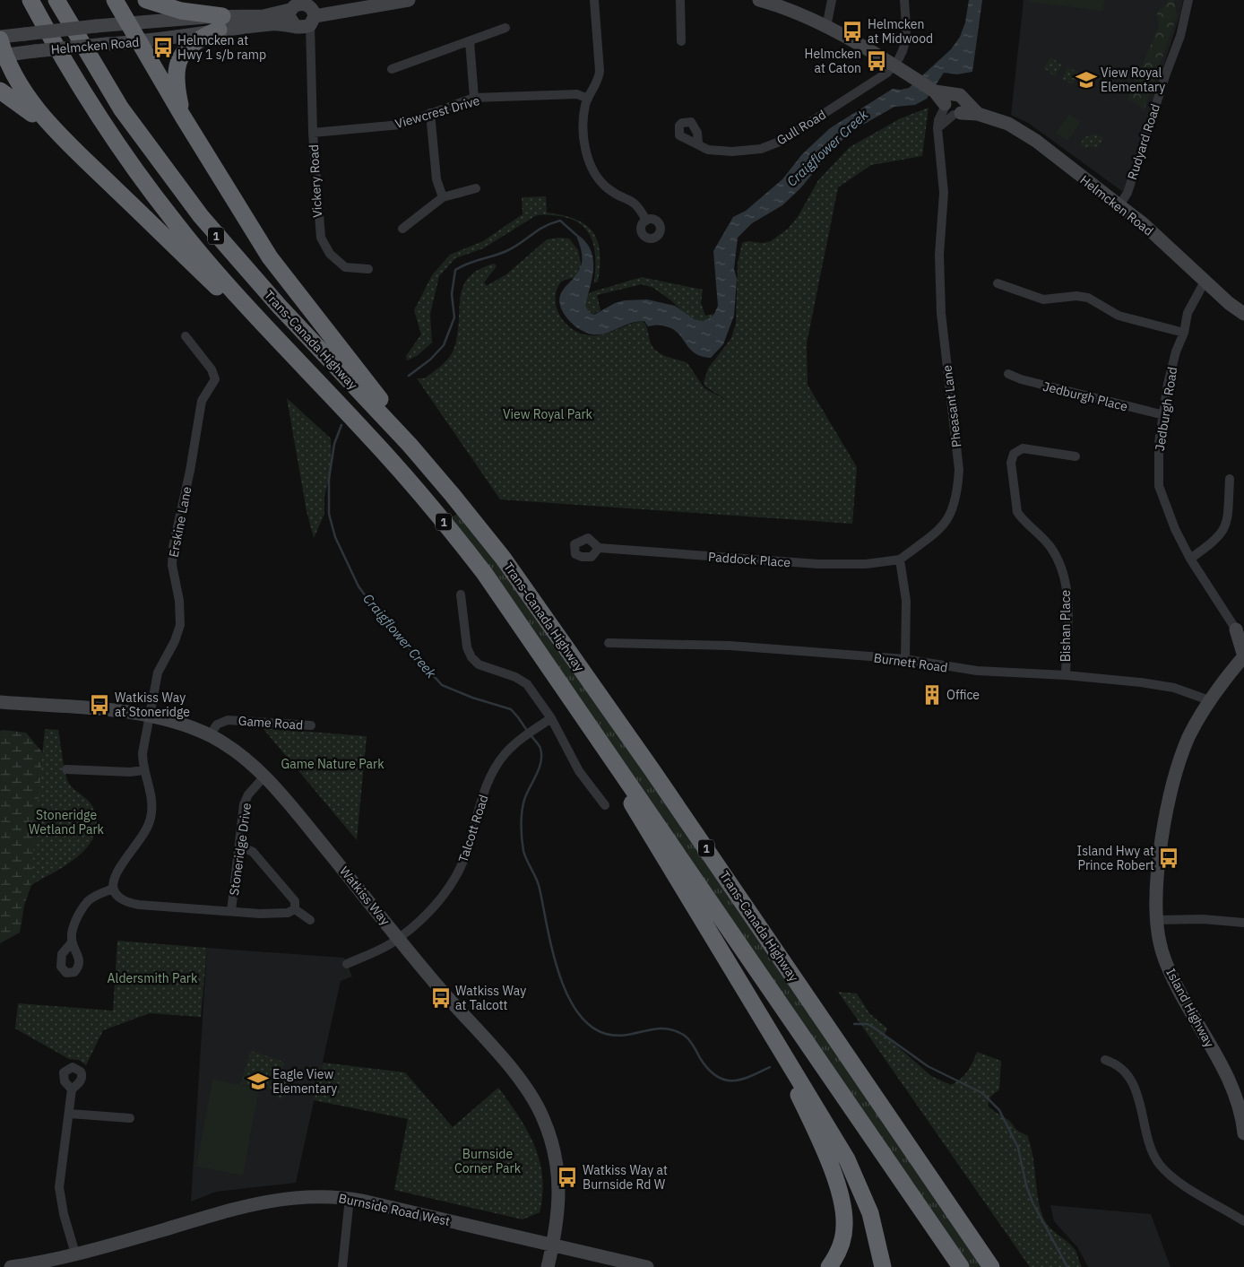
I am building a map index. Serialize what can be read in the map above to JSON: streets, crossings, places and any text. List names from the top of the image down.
{
  "streets": {
    "highway": ["1", "Trans-Canada Highway"],
    "main road": [
      "Helmcken Road",
      "Watkiss Way",
      "Island Highway",
      "Burnside Road West"
    ],
    "street": [
      "Viewcrest Drive",
      "Gull Road",
      "Rudyard Road",
      "Vickery Road",
      "Jedburgh Place",
      "Pheasant Lane",
      "Jedburgh Road",
      "Erskine Lane",
      "Paddock Place",
      "Bishan Place",
      "Burnett Road",
      "Game Road",
      "Talcott Road",
      "Stoneridge Drive"
    ]
  },
  "crossings": [
    ["Helmcken Road", "Rudyard Road"],
    ["Helmcken Road", "Vickery Road"],
    ["Helmcken Road", "Pheasant Lane"],
    ["Helmcken Road", "Jedburgh Road"],
    ["Viewcrest Drive", "Vickery Road"],
    ["Jedburgh Place", "Jedburgh Road"],
    ["Pheasant Lane", "Paddock Place"],
    ["Erskine Lane", "Watkiss Way"],
    ["Bishan Place", "Burnett Road"],
    ["Burnett Road", "Island Highway"],
    ["Game Road", "Watkiss Way"],
    ["Talcott Road", "Watkiss Way"],
    ["Stoneridge Drive", "Watkiss Way"],
    ["Watkiss Way", "Burnside Road West"]
  ],
  "water": ["Craigflower Creek"],
  "parks": [
    "View Royal Park",
    "Game Nature Park",
    "Stoneridge Wetland Park",
    "Aldersmith Park",
    "Burnside Corner Park"
  ],
  "places": {
    "bus stop": [
      "Helmcken at Midwood",
      "Helmcken at Hwy 1 s/b ramp",
      "Helmcken at Caton",
      "Watkiss Way at Stoneridge",
      "Island Hwy at Prince Robert",
      "Watkiss Way at Talcott",
      "Watkiss Way at Burnside Rd W"
    ],
    "school or university": ["View Royal Elementary", "Eagle View Elementary"],
    "building": ["Office"]
  }
}
